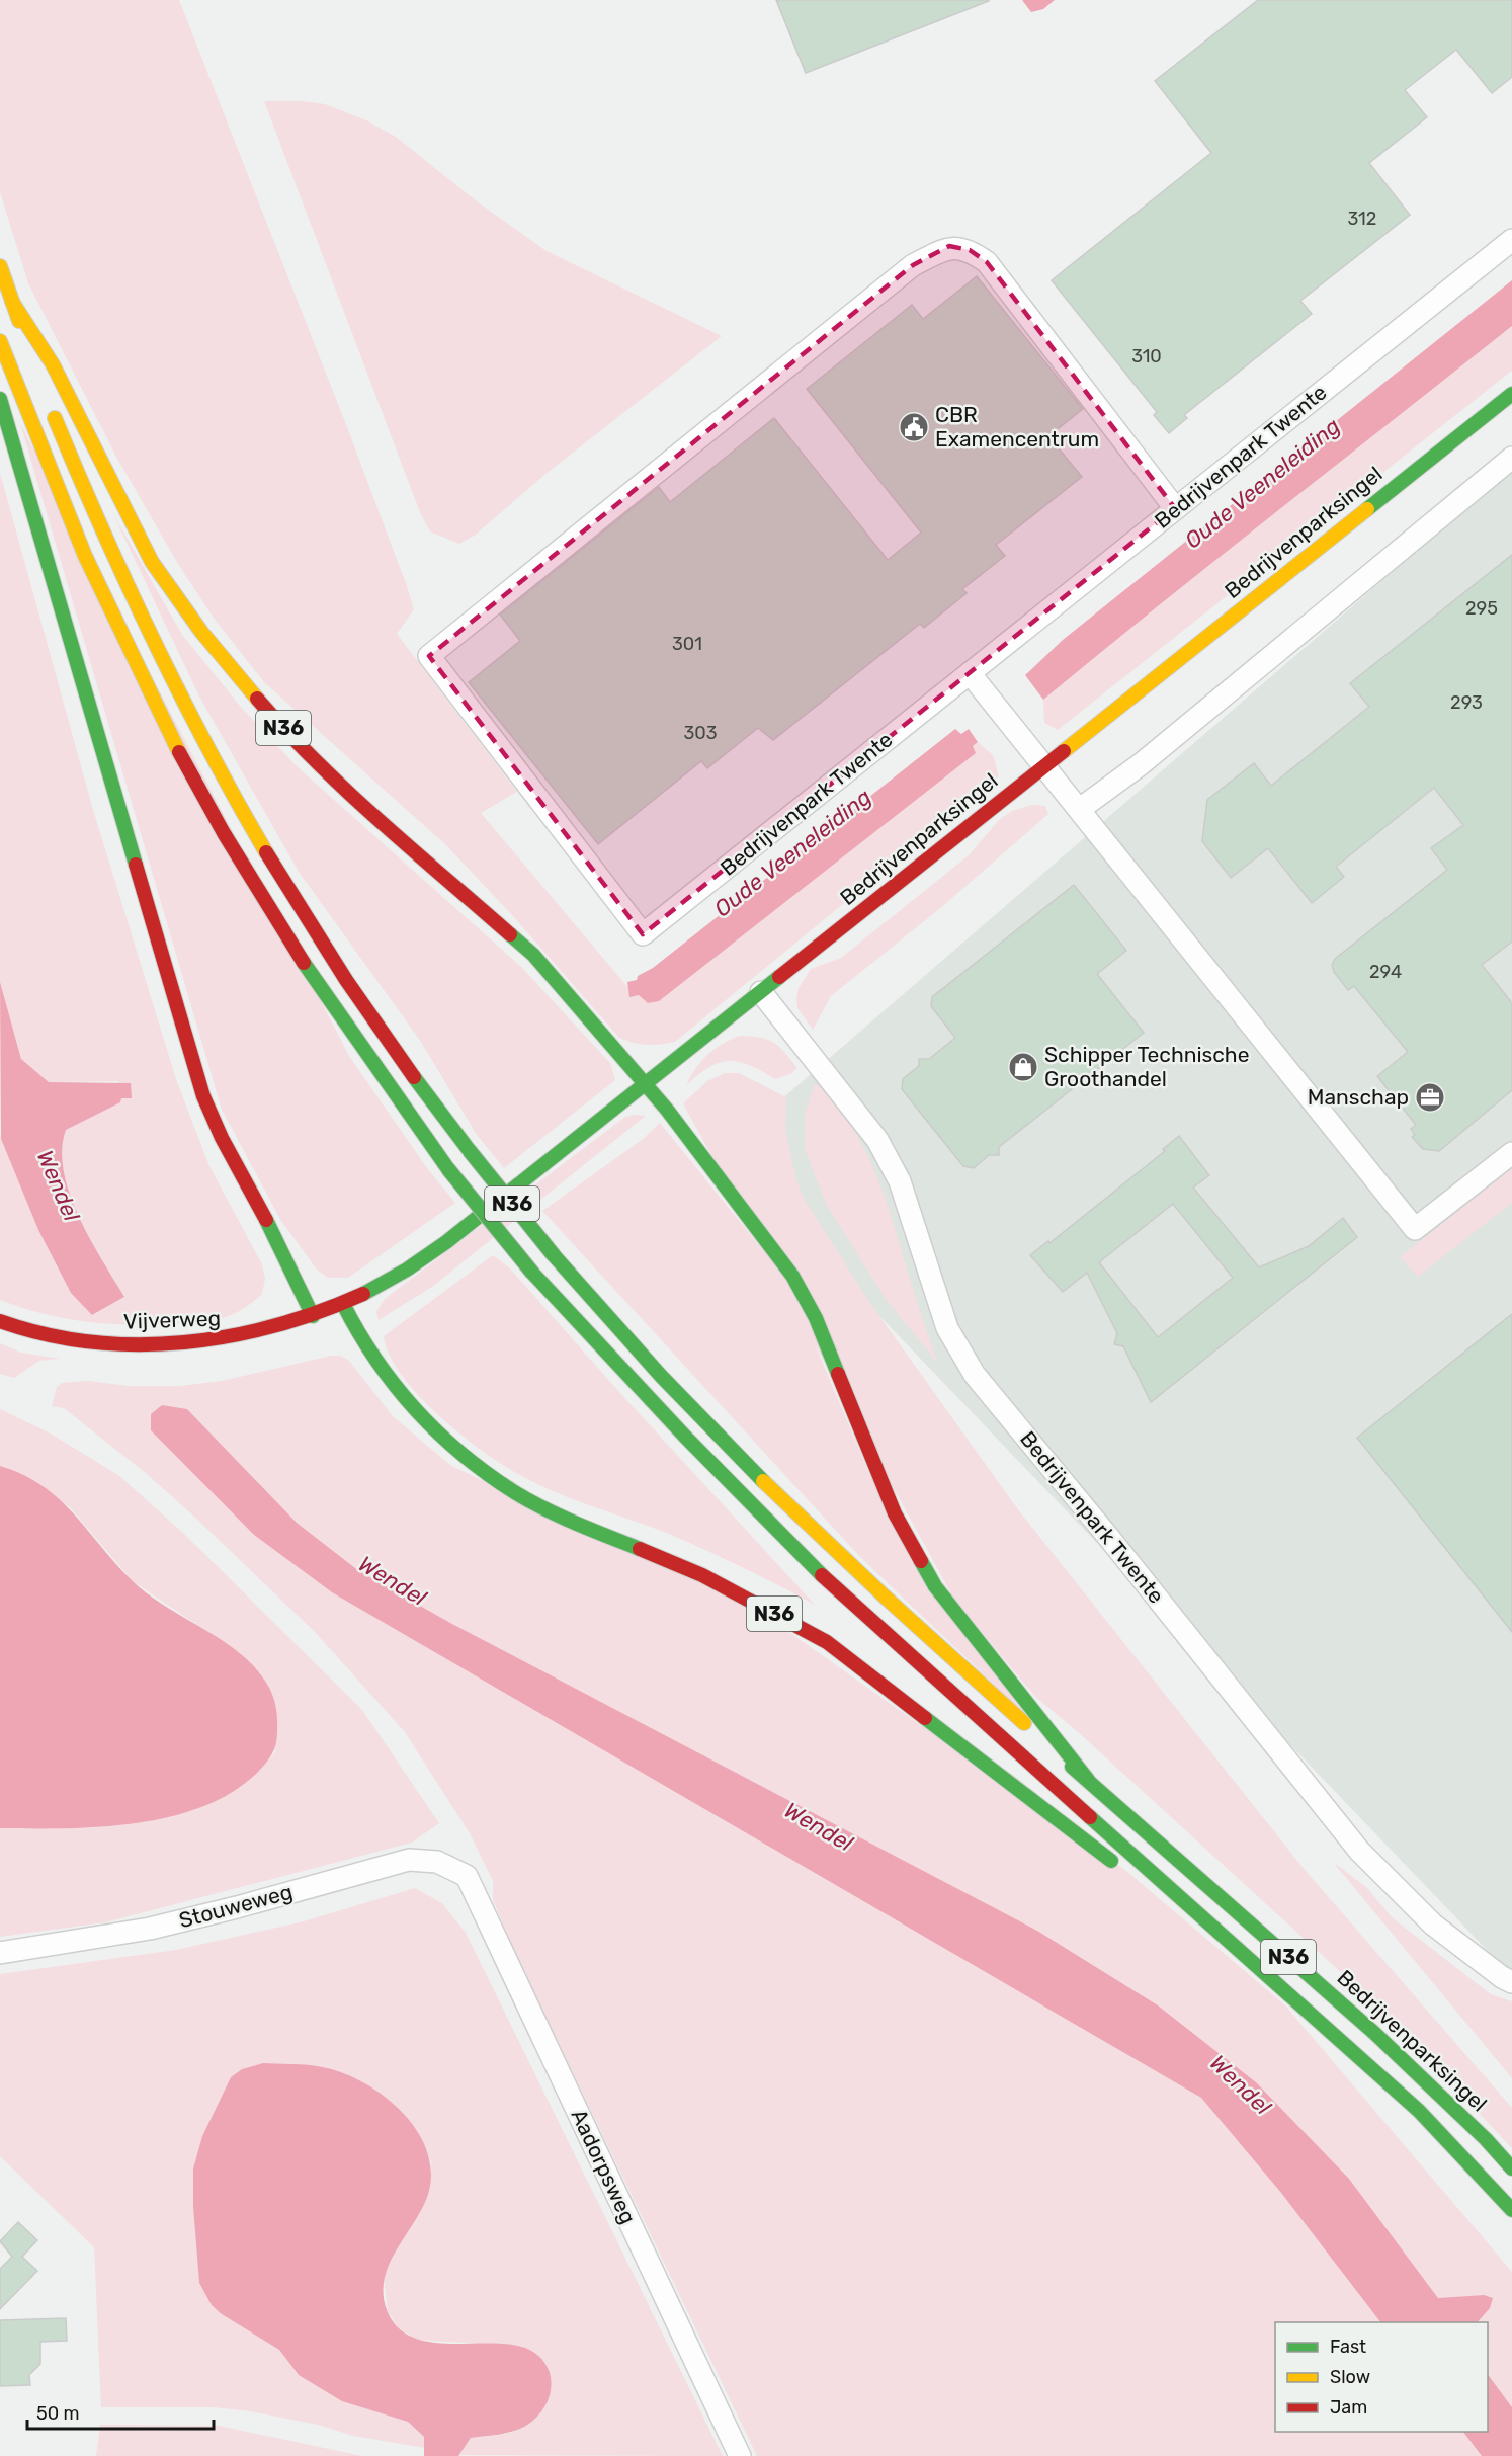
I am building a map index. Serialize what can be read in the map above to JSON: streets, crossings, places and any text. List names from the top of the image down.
{
  "streets": {
    "main road": ["Bedrijvenparksingel", "N36", "Vijverweg"],
    "street": ["Bedrijvenpark Twente", "Stouweweg", "Aadorpsweg"]
  },
  "crossings": [
    ["Bedrijvenpark Twente", "Bedrijvenparksingel"],
    ["Bedrijvenparksingel", "N36"],
    ["Bedrijvenparksingel", "Vijverweg"],
    ["N36", "Vijverweg"],
    ["Stouweweg", "Aadorpsweg"]
  ],
  "water": ["Oude Veeneleiding", "Wendel"],
  "places": {
    "public building": ["CBR Examencentrum"],
    "shop": ["Schipper Technische Groothandel"],
    "office": ["Manschap"]
  },
  "house_numbers": [
    "312",
    "310",
    "295",
    "301",
    "293",
    "303",
    "294"
  ],
  "legend": ["Fast", "Slow", "Jam"],
  "scale_bar": "50 m"
}
